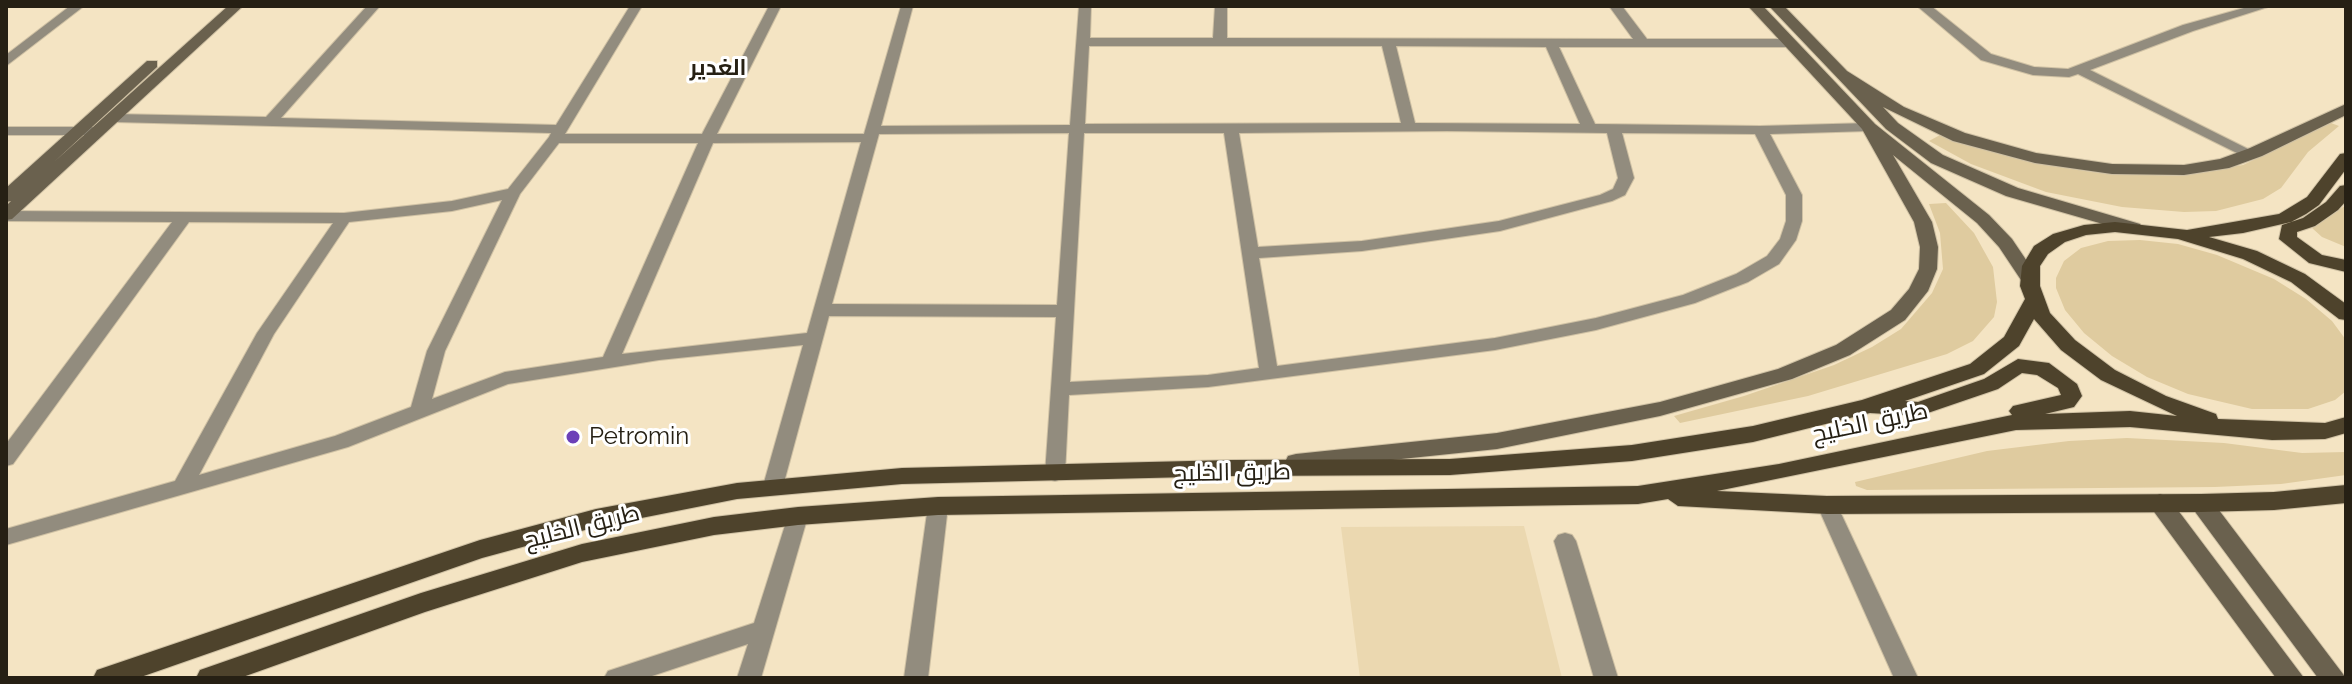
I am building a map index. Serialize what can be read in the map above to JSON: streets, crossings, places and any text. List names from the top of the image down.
{
  "streets": {
    "main road": ["طريق الخليج"]
  },
  "districts": ["الغدير"],
  "places": ["Petromin"]
}
